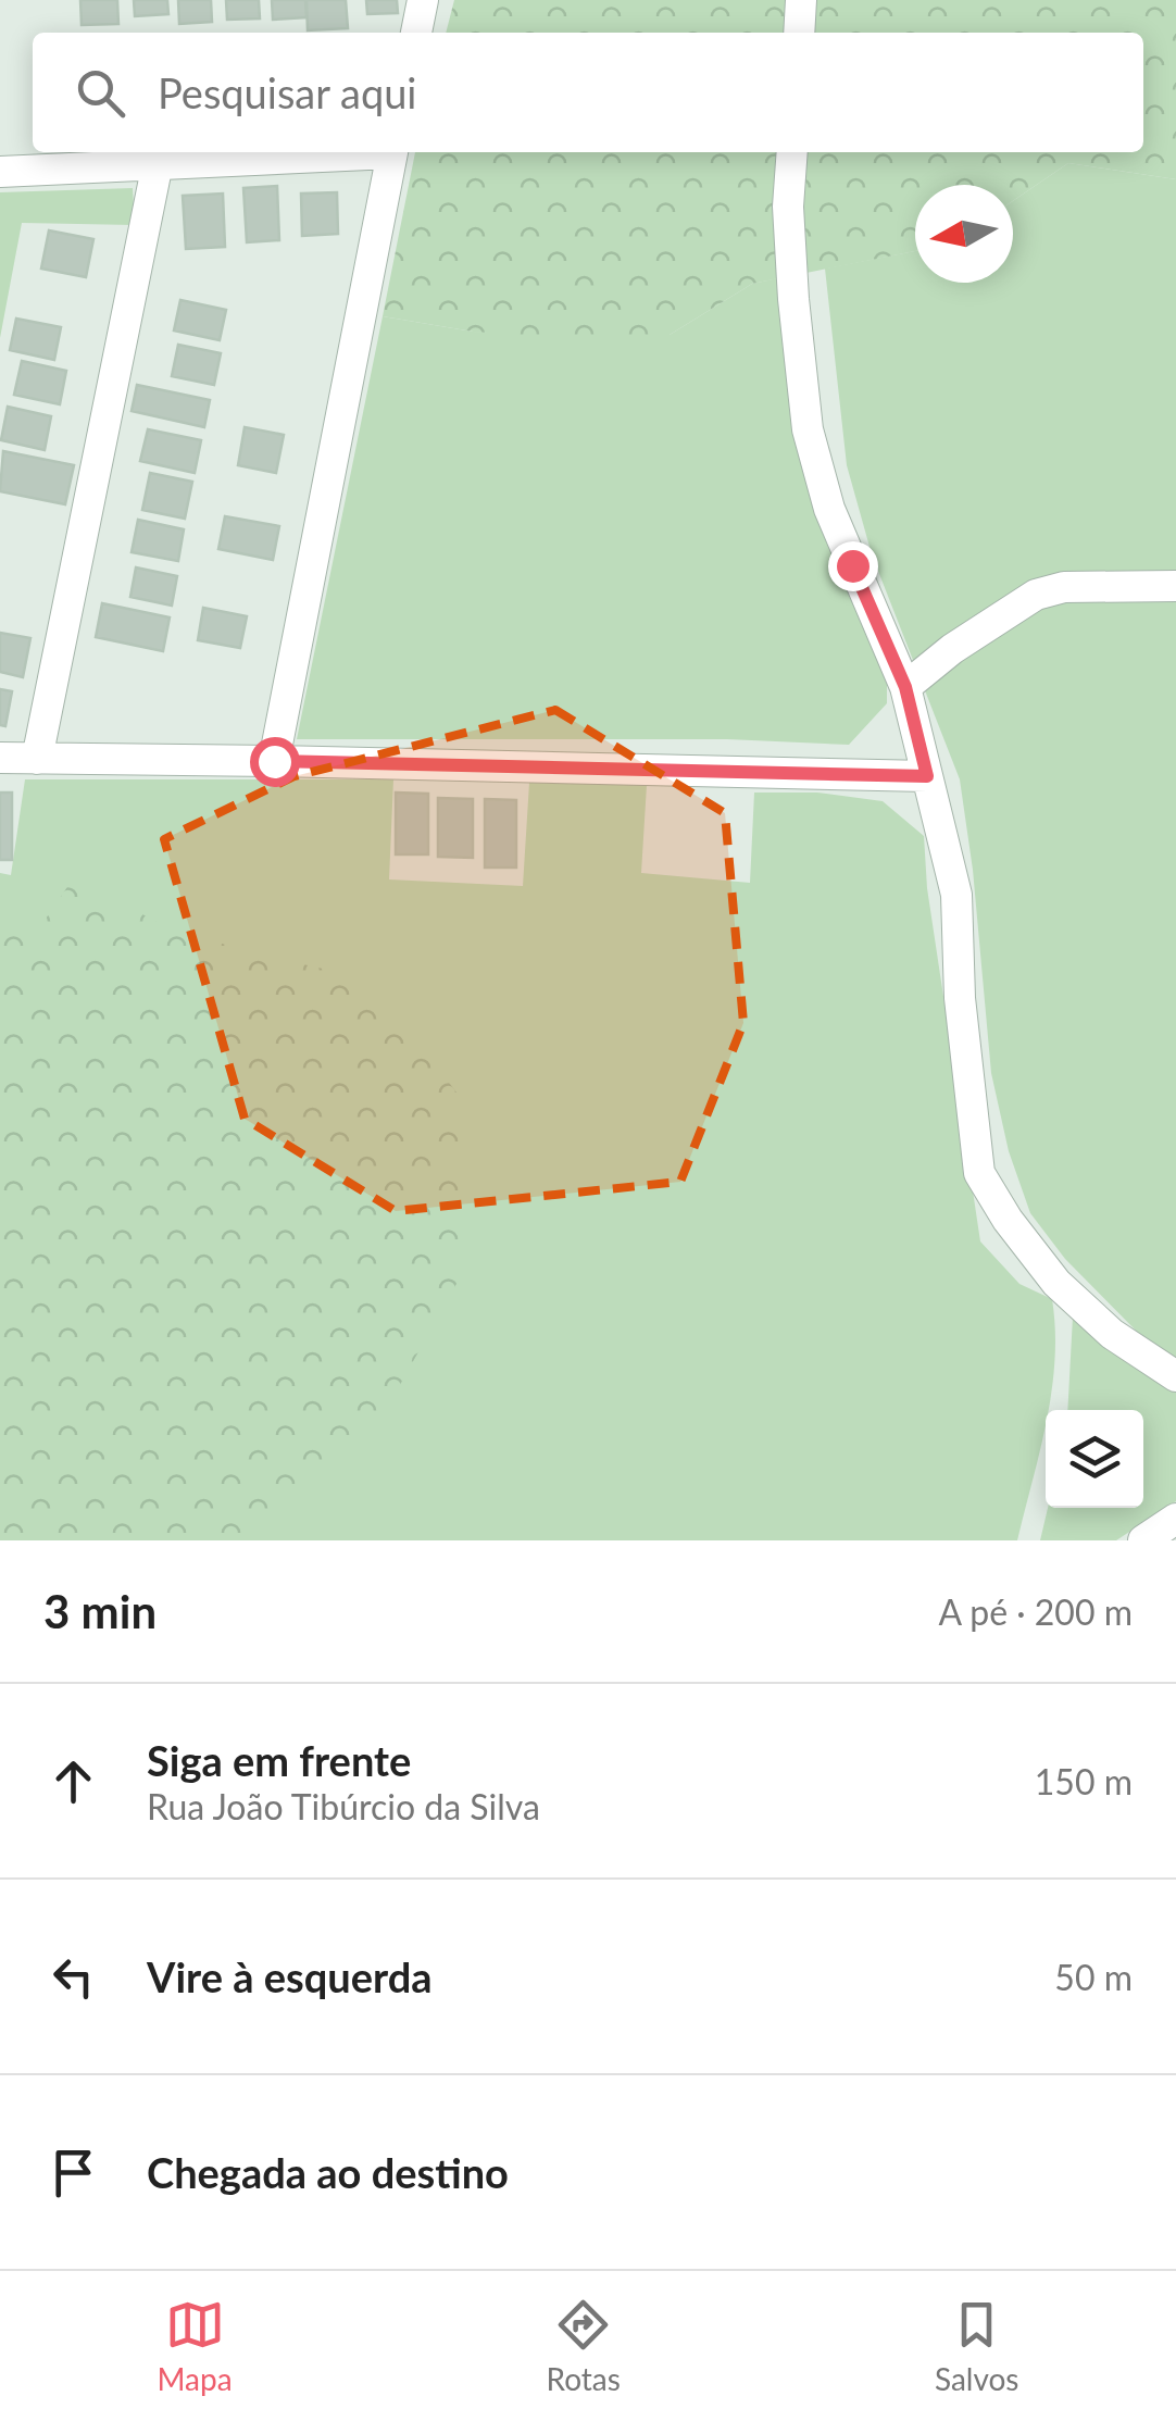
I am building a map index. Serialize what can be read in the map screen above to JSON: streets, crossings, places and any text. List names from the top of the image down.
{
  "north": "left",
  "page": {
    "search": "Pesquisar aqui",
    "heading": ["3 min", "A pé · 200 m"],
    "list": [
      ["Siga em frente", "Rua João Tibúrcio da Silva", "150 m"],
      ["Vire à esquerda", "50 m"],
      "Chegada ao destino"
    ],
    "nav": ["Mapa", "Rotas", "Salvos"]
  }
}
